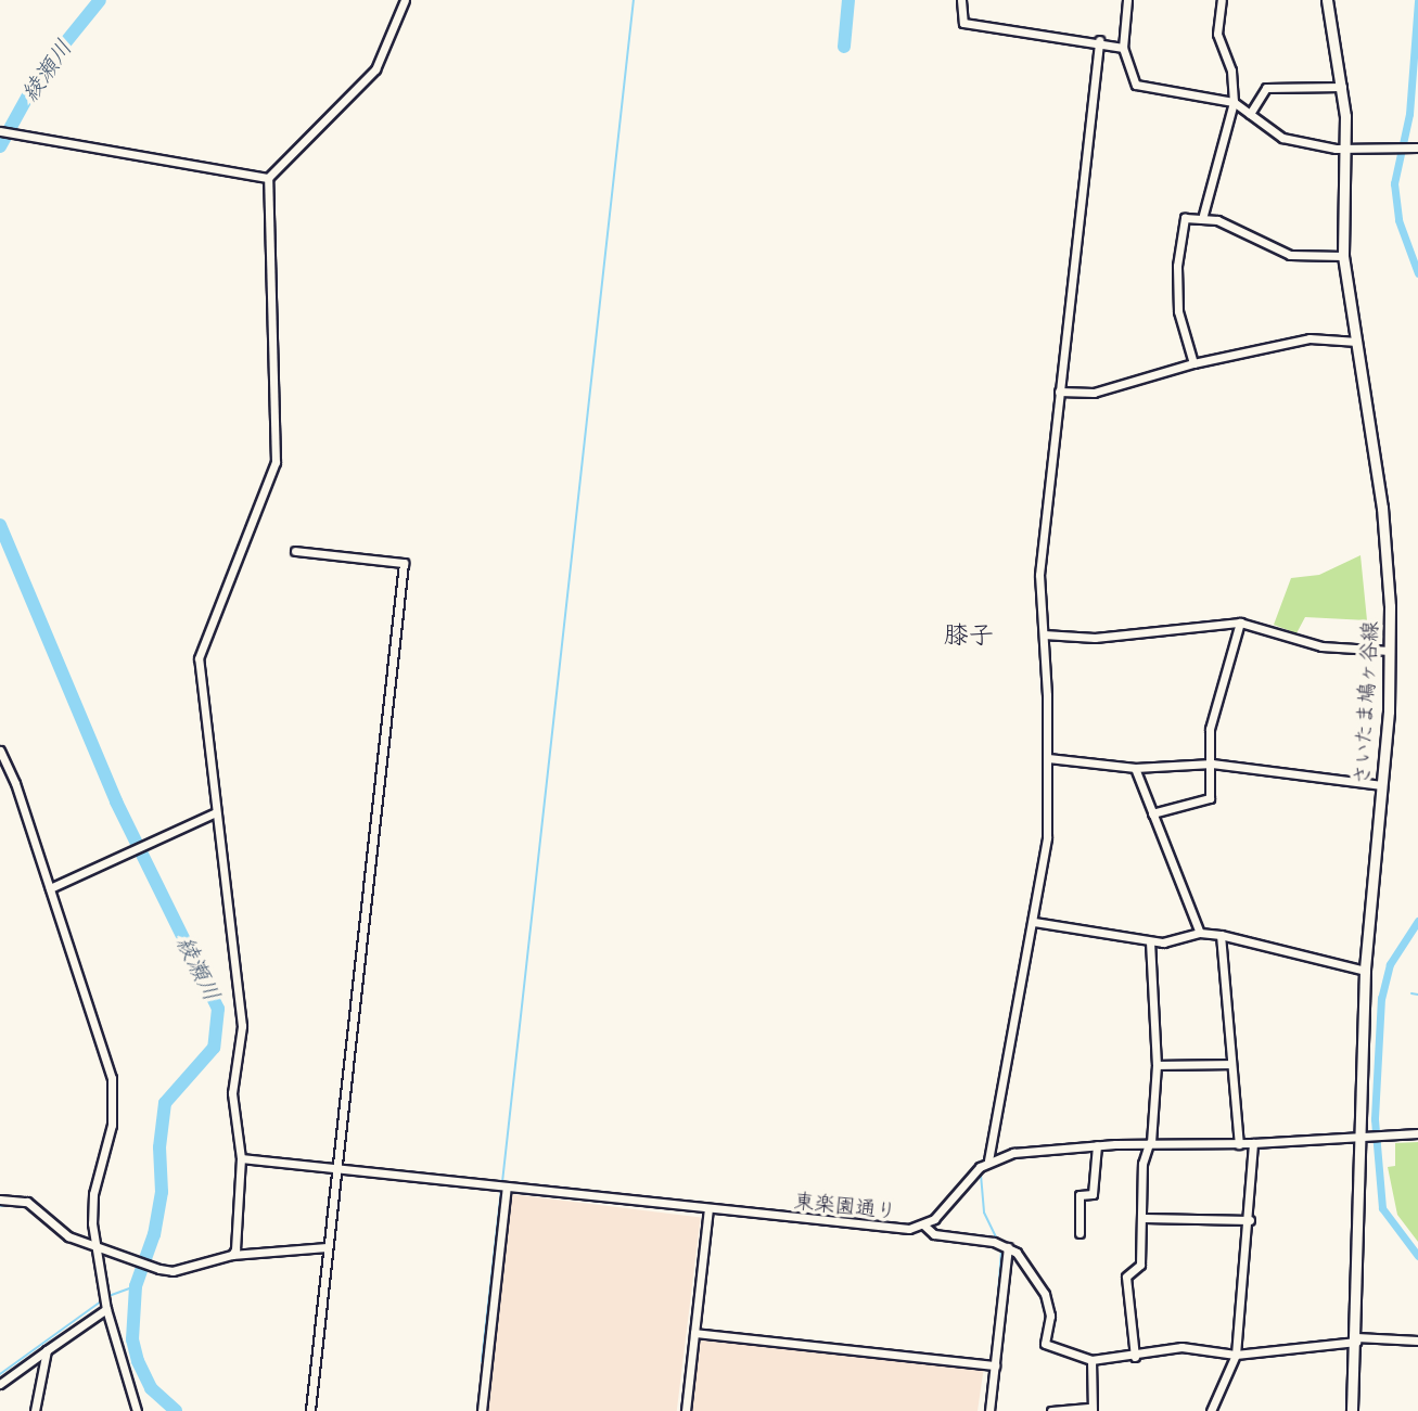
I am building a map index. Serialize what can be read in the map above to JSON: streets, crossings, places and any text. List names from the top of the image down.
{
  "streets": {
    "main road": ["さいたま鳩ヶ谷線"],
    "street": ["東楽園通り"]
  },
  "districts": ["膝子"],
  "water": ["綾瀬川"]
}
